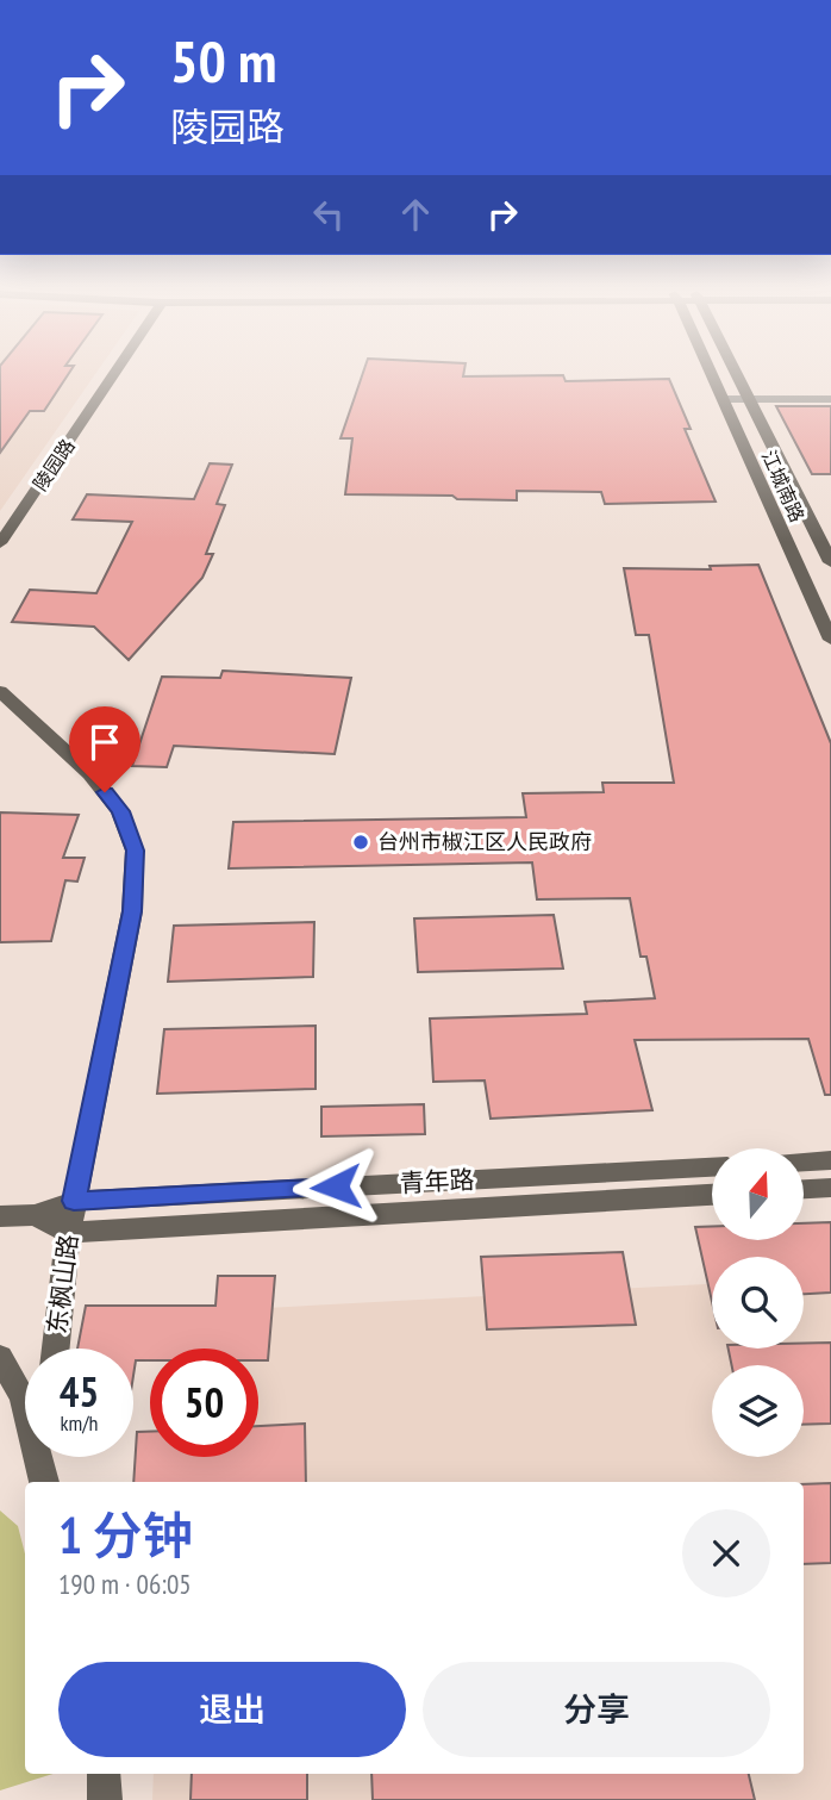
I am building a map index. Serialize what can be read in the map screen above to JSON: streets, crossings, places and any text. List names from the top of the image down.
{
  "streets": {
    "main road": [
      "陵园路",
      "江城南路",
      "青年路",
      "东枫山路"
    ]
  },
  "crossings": [
    ["青年路", "东枫山路"]
  ],
  "places": ["台州市椒江区人民政府"],
  "north": "top",
  "page": {
    "turn": ["50 m", "陵园路"],
    "speed": "45 km/h",
    "limit": "50",
    "heading": ["1 分钟", "190 m · 06:05"],
    "buttons": ["退出", "分享"]
  }
}
